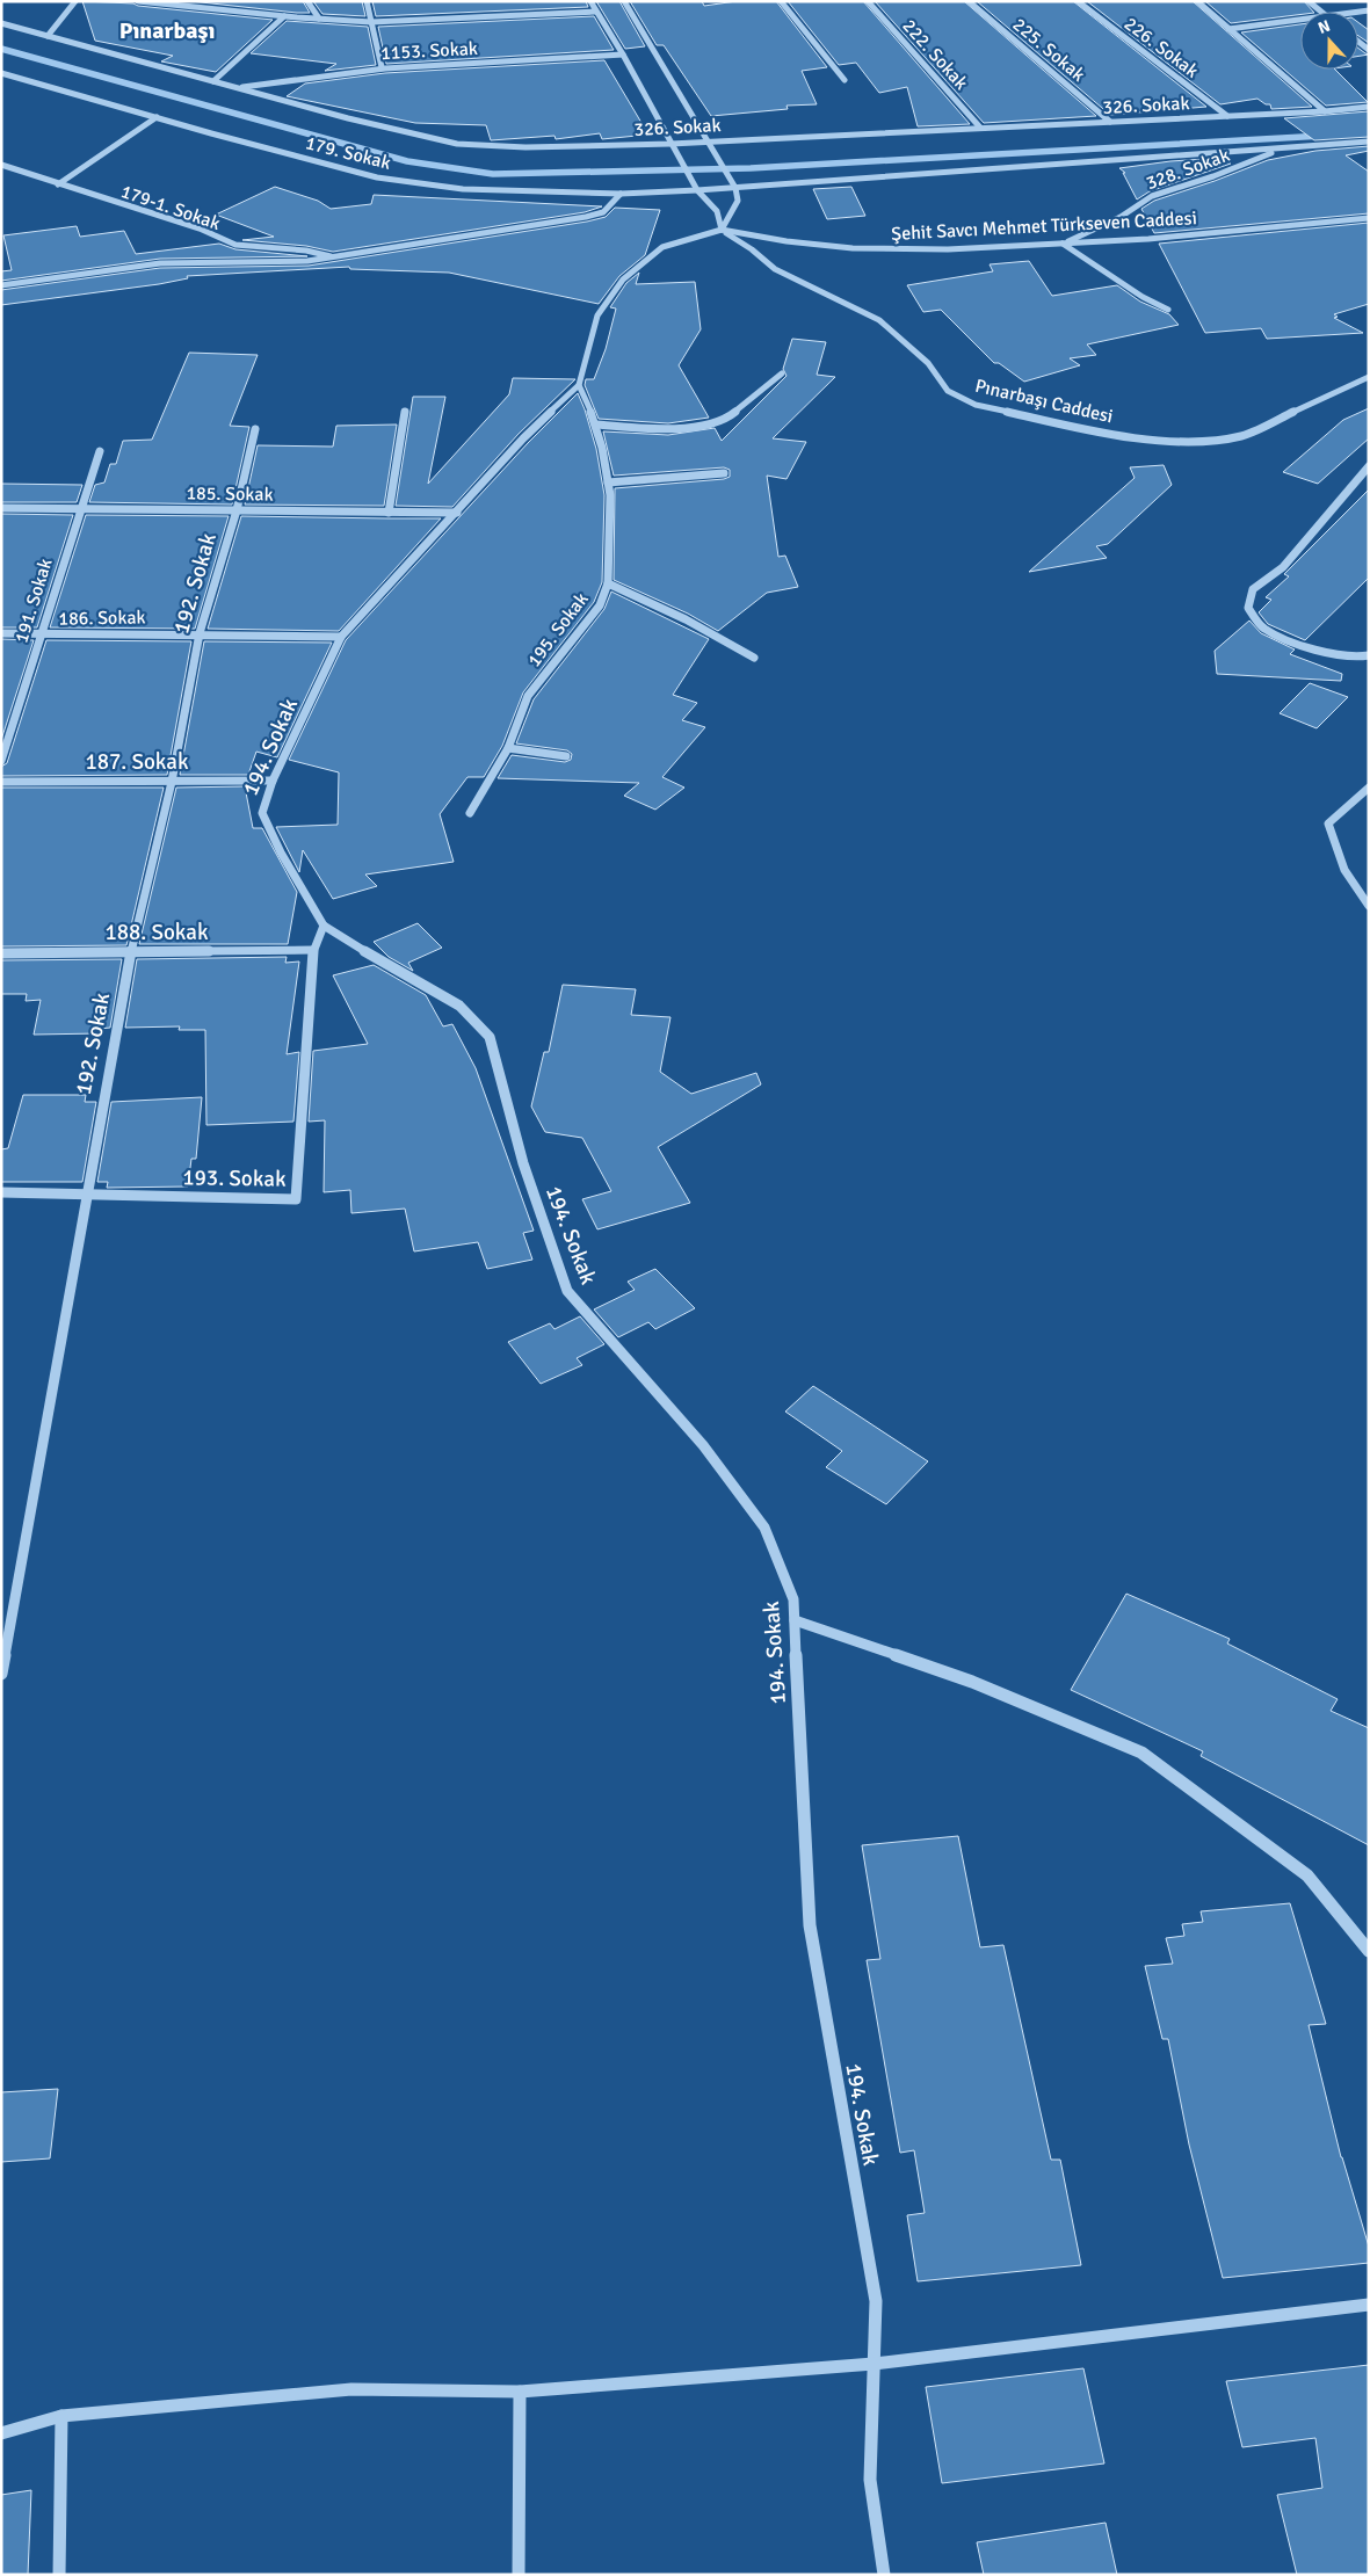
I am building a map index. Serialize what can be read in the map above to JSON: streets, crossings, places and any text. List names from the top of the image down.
{
  "streets": {
    "street": [
      "226. Sokak",
      "225. Sokak",
      "1153. Sokak",
      "222. Sokak",
      "326. Sokak",
      "179. Sokak",
      "328. Sokak",
      "179-1. Sokak",
      "Şehit Savcı Mehmet Türkseven Caddesi",
      "Pınarbaşı Caddesi",
      "185. Sokak",
      "192. Sokak",
      "191. Sokak",
      "186. Sokak",
      "195. Sokak",
      "194. Sokak",
      "187. Sokak",
      "188. Sokak",
      "193. Sokak"
    ]
  },
  "crossings": [
    ["226. Sokak", "326. Sokak"],
    ["225. Sokak", "326. Sokak"],
    ["1153. Sokak", "326. Sokak"],
    ["222. Sokak", "326. Sokak"],
    ["328. Sokak", "Şehit Savcı Mehmet Türkseven Caddesi"],
    ["Şehit Savcı Mehmet Türkseven Caddesi", "Pınarbaşı Caddesi"],
    ["185. Sokak", "192. Sokak"],
    ["185. Sokak", "191. Sokak"],
    ["185. Sokak", "194. Sokak"],
    ["192. Sokak", "186. Sokak"],
    ["192. Sokak", "187. Sokak"],
    ["192. Sokak", "188. Sokak"],
    ["192. Sokak", "193. Sokak"],
    ["191. Sokak", "186. Sokak"],
    ["186. Sokak", "194. Sokak"],
    ["195. Sokak", "194. Sokak"],
    ["194. Sokak", "187. Sokak"],
    ["194. Sokak", "193. Sokak"],
    ["188. Sokak", "193. Sokak"]
  ],
  "districts": ["Pınarbaşı"],
  "north": "top"
}
